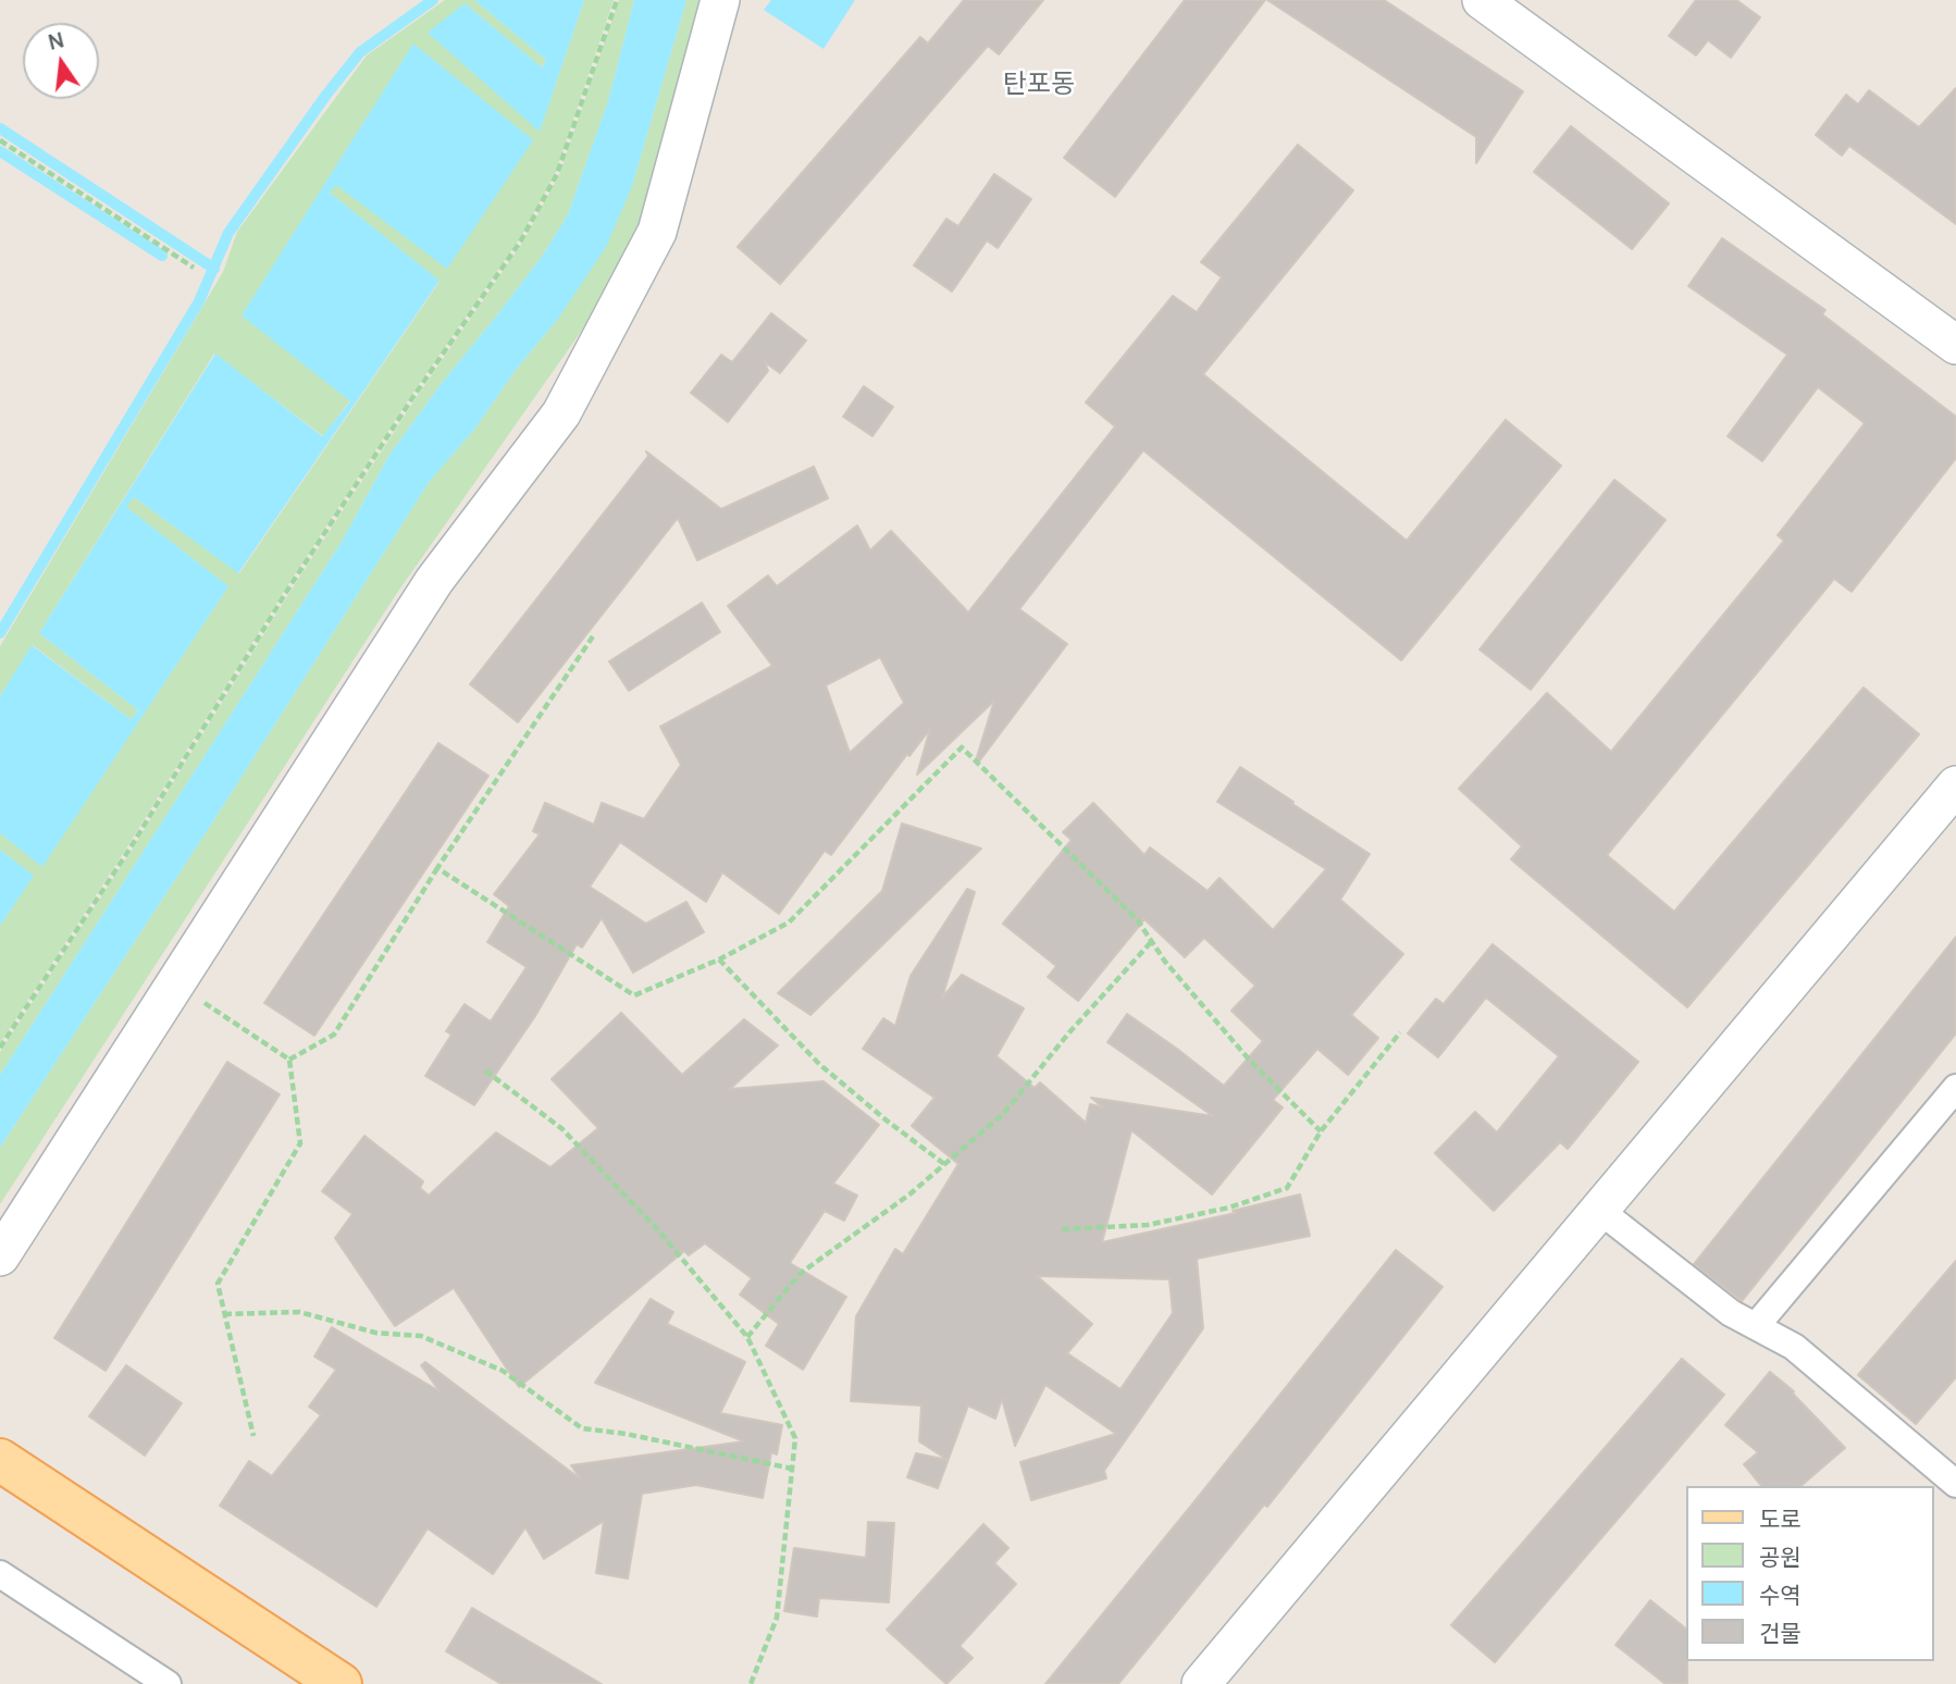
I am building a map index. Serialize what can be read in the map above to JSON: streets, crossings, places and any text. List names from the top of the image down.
{
  "districts": ["탄포동"],
  "legend": [
    "도로",
    "공원",
    "수역",
    "건물"
  ],
  "north": "top"
}
